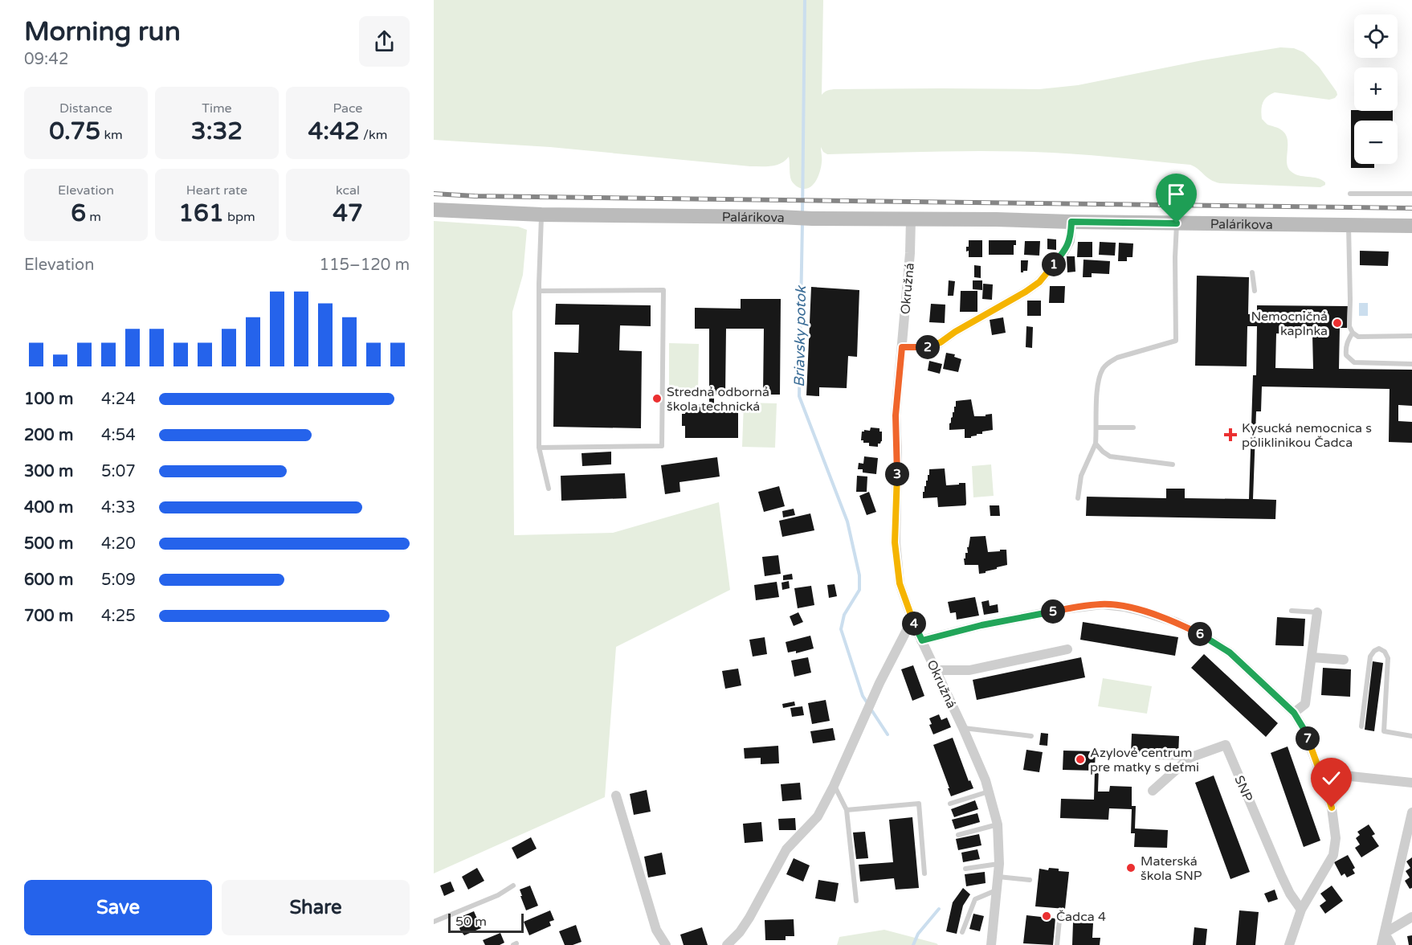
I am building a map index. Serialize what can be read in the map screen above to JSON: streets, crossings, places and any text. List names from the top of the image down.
{
  "streets": {
    "main road": ["Palárikova"],
    "street": ["Okružná", "SNP"]
  },
  "crossings": [
    ["Palárikova", "Okružná"]
  ],
  "water": ["Briavsky potok"],
  "places": {
    "other": [
      "Nemocničná kaplnka",
      "Stredná odborná škola technická",
      "Azylové centrum pre matky s deťmi",
      "Materská škola SNP",
      "Čadca 4"
    ],
    "health": ["Kysucká nemocnica s poliklinikou Čadca"]
  },
  "scale_bar": "50 m",
  "page": {
    "heading": ["Morning run", "09:42"],
    "map_buttons": ["+", "−"],
    "stats": [
      ["Distance", "0.75 km"],
      ["Time", "3:32"],
      ["Pace", "4:42 /km"],
      ["Elevation", "6 m"],
      ["Heart rate", "161 bpm"],
      ["kcal", "47"]
    ],
    "chart": ["Elevation", "115–120 m"],
    "pins": [
      "1",
      "2",
      "3",
      "5",
      "4",
      "6",
      "7"
    ],
    "list": [
      {
        "name": "100 m",
        "note": "4:24"
      },
      {
        "name": "200 m",
        "note": "4:54"
      },
      {
        "name": "300 m",
        "note": "5:07"
      },
      {
        "name": "400 m",
        "note": "4:33"
      },
      {
        "name": "500 m",
        "note": "4:20"
      },
      {
        "name": "600 m",
        "note": "5:09"
      },
      {
        "name": "700 m",
        "note": "4:25"
      }
    ],
    "buttons": ["Save", "Share"],
    "scale": "50 m"
  }
}
